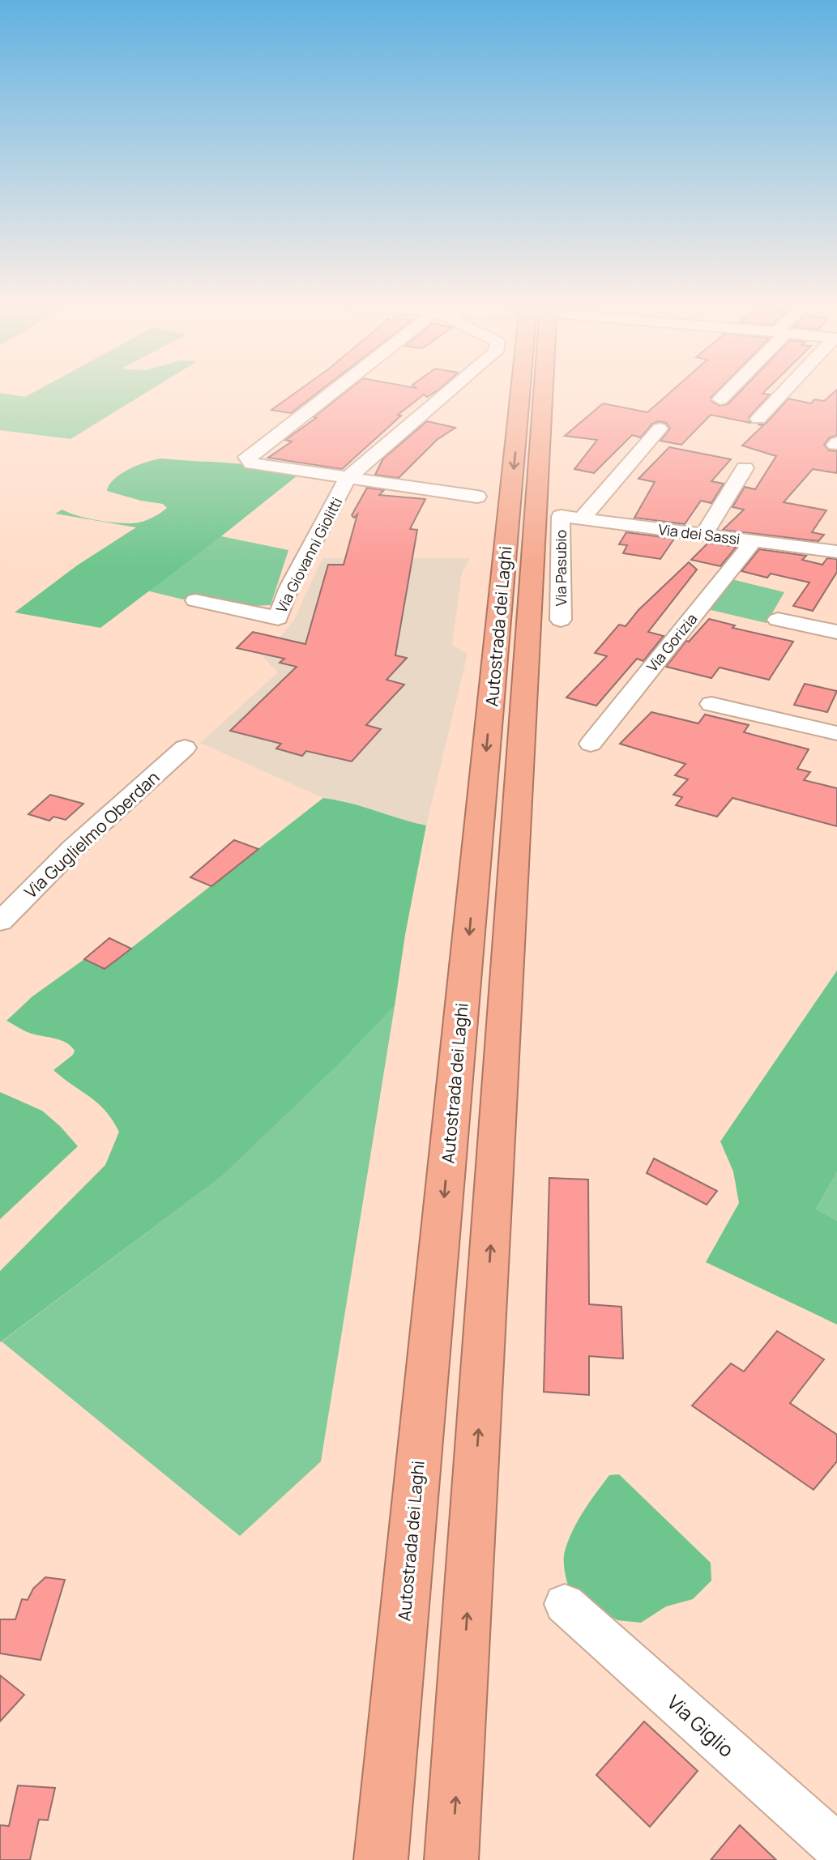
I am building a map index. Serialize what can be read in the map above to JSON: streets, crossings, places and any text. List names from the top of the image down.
{
  "streets": {
    "highway": ["Autostrada dei Laghi"],
    "street": [
      "Via dei Sassi",
      "Via Giovanni Giolitti",
      "Via Pasubio",
      "Via Gorizia",
      "Via Guglielmo Oberdan",
      "Via Giglio"
    ]
  },
  "crossings": [
    ["Via dei Sassi", "Via Pasubio"],
    ["Via dei Sassi", "Via Gorizia"]
  ]
}
